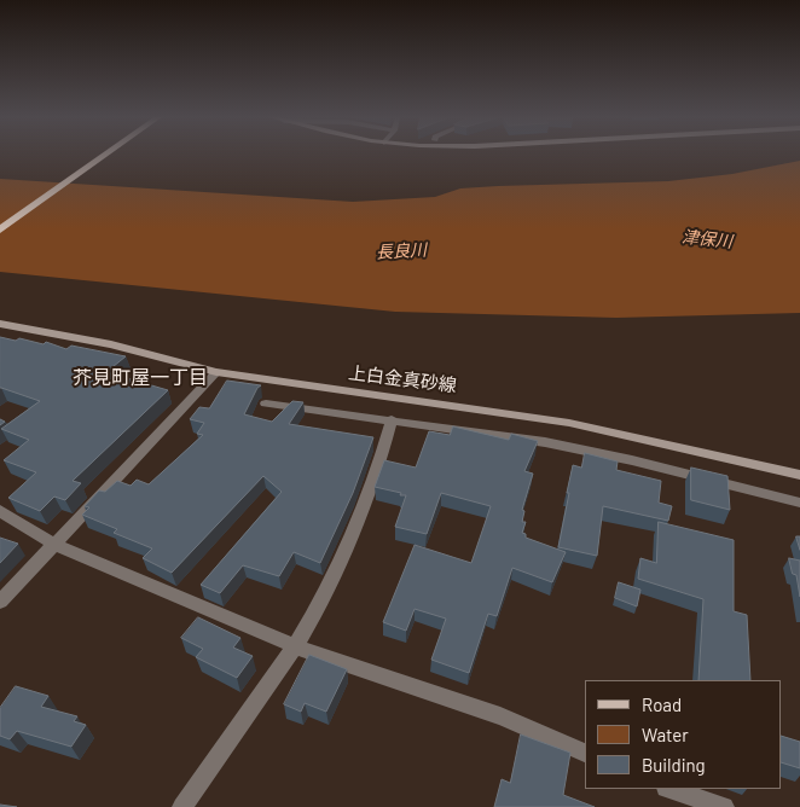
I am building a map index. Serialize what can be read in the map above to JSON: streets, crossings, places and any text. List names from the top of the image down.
{
  "streets": {
    "street": ["上白金真砂線"]
  },
  "districts": ["芥見町屋一丁目"],
  "water": ["津保川", "長良川"],
  "legend": ["Road", "Water", "Building"]
}
